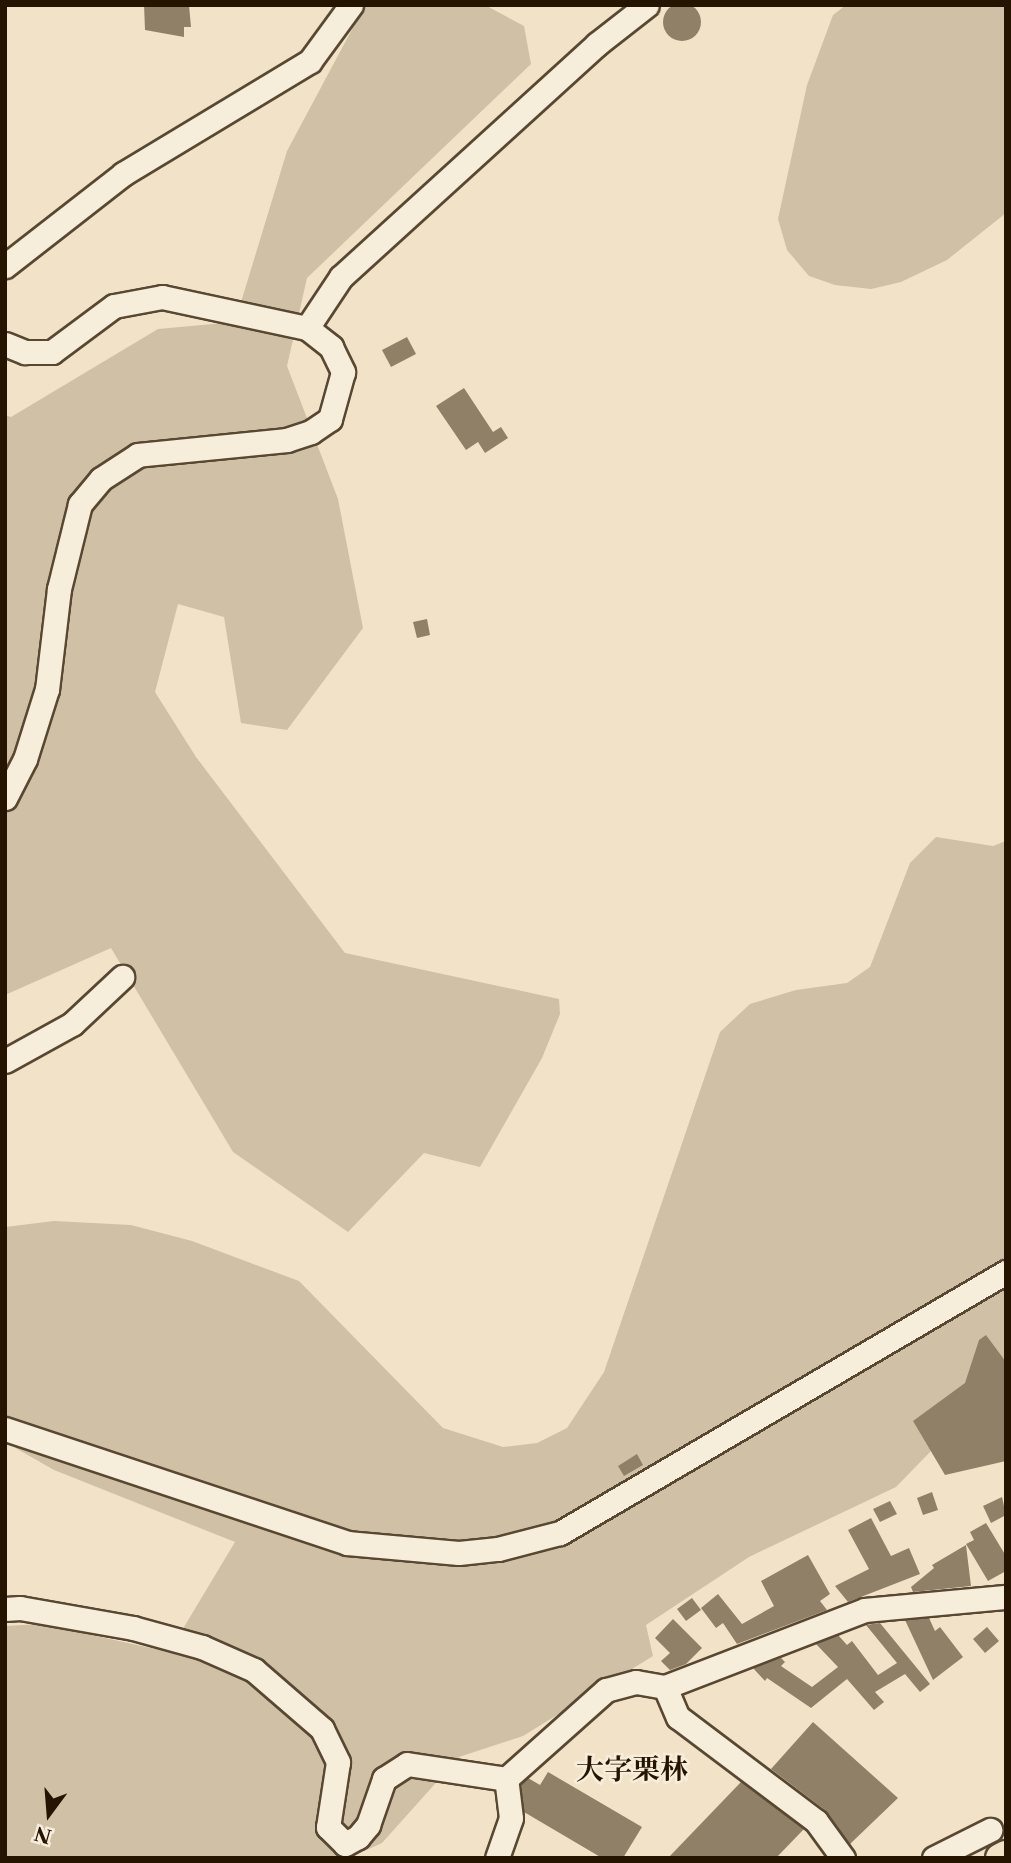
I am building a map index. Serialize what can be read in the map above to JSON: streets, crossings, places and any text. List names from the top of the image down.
{
  "districts": ["大字栗林"],
  "north": "bottom"
}
